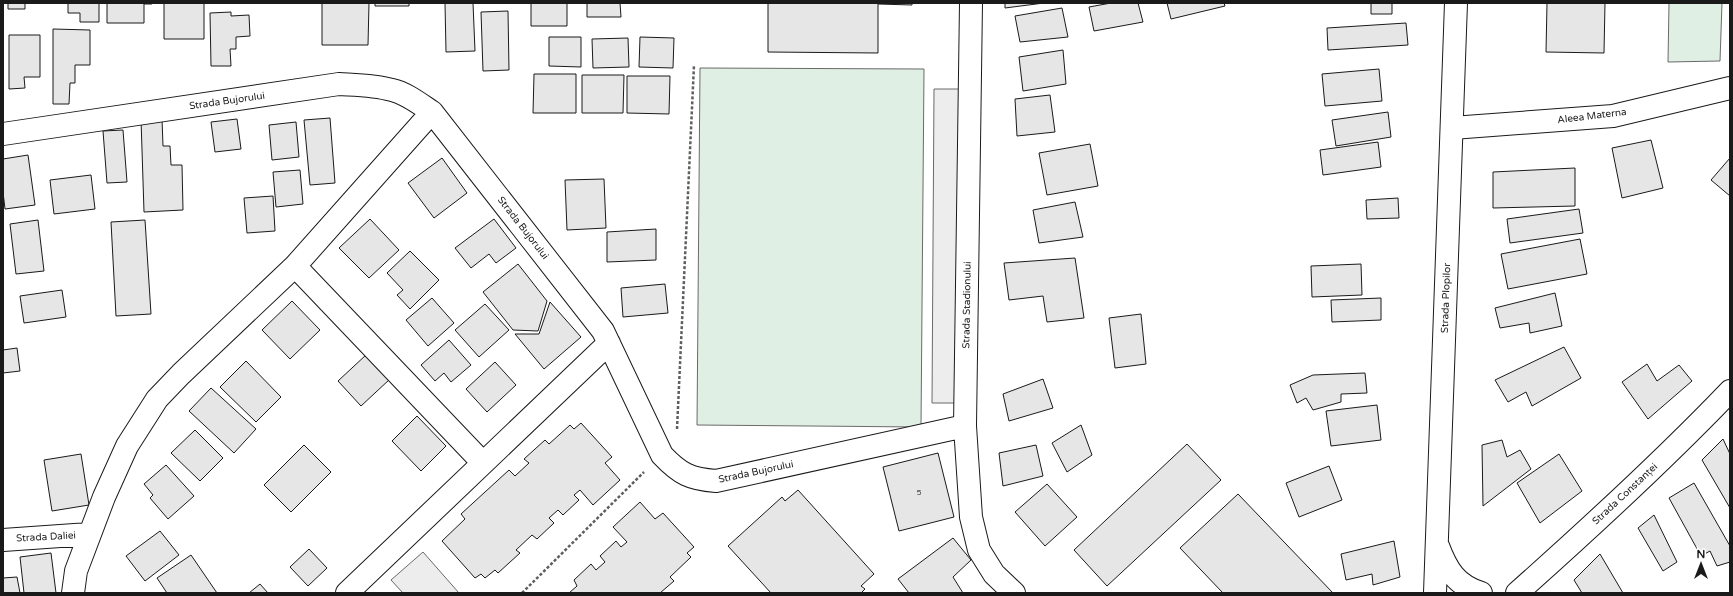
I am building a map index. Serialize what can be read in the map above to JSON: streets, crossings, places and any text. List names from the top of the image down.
{
  "streets": {
    "street": [
      "Strada Bujorului",
      "Aleea Materna",
      "Strada Plopilor",
      "Strada Stadionului",
      "Strada Constanței",
      "Strada Daliei"
    ]
  },
  "crossings": [
    ["Strada Bujorului", "Strada Stadionului"],
    ["Aleea Materna", "Strada Plopilor"]
  ],
  "house_numbers": ["5"],
  "north": "top"
}
